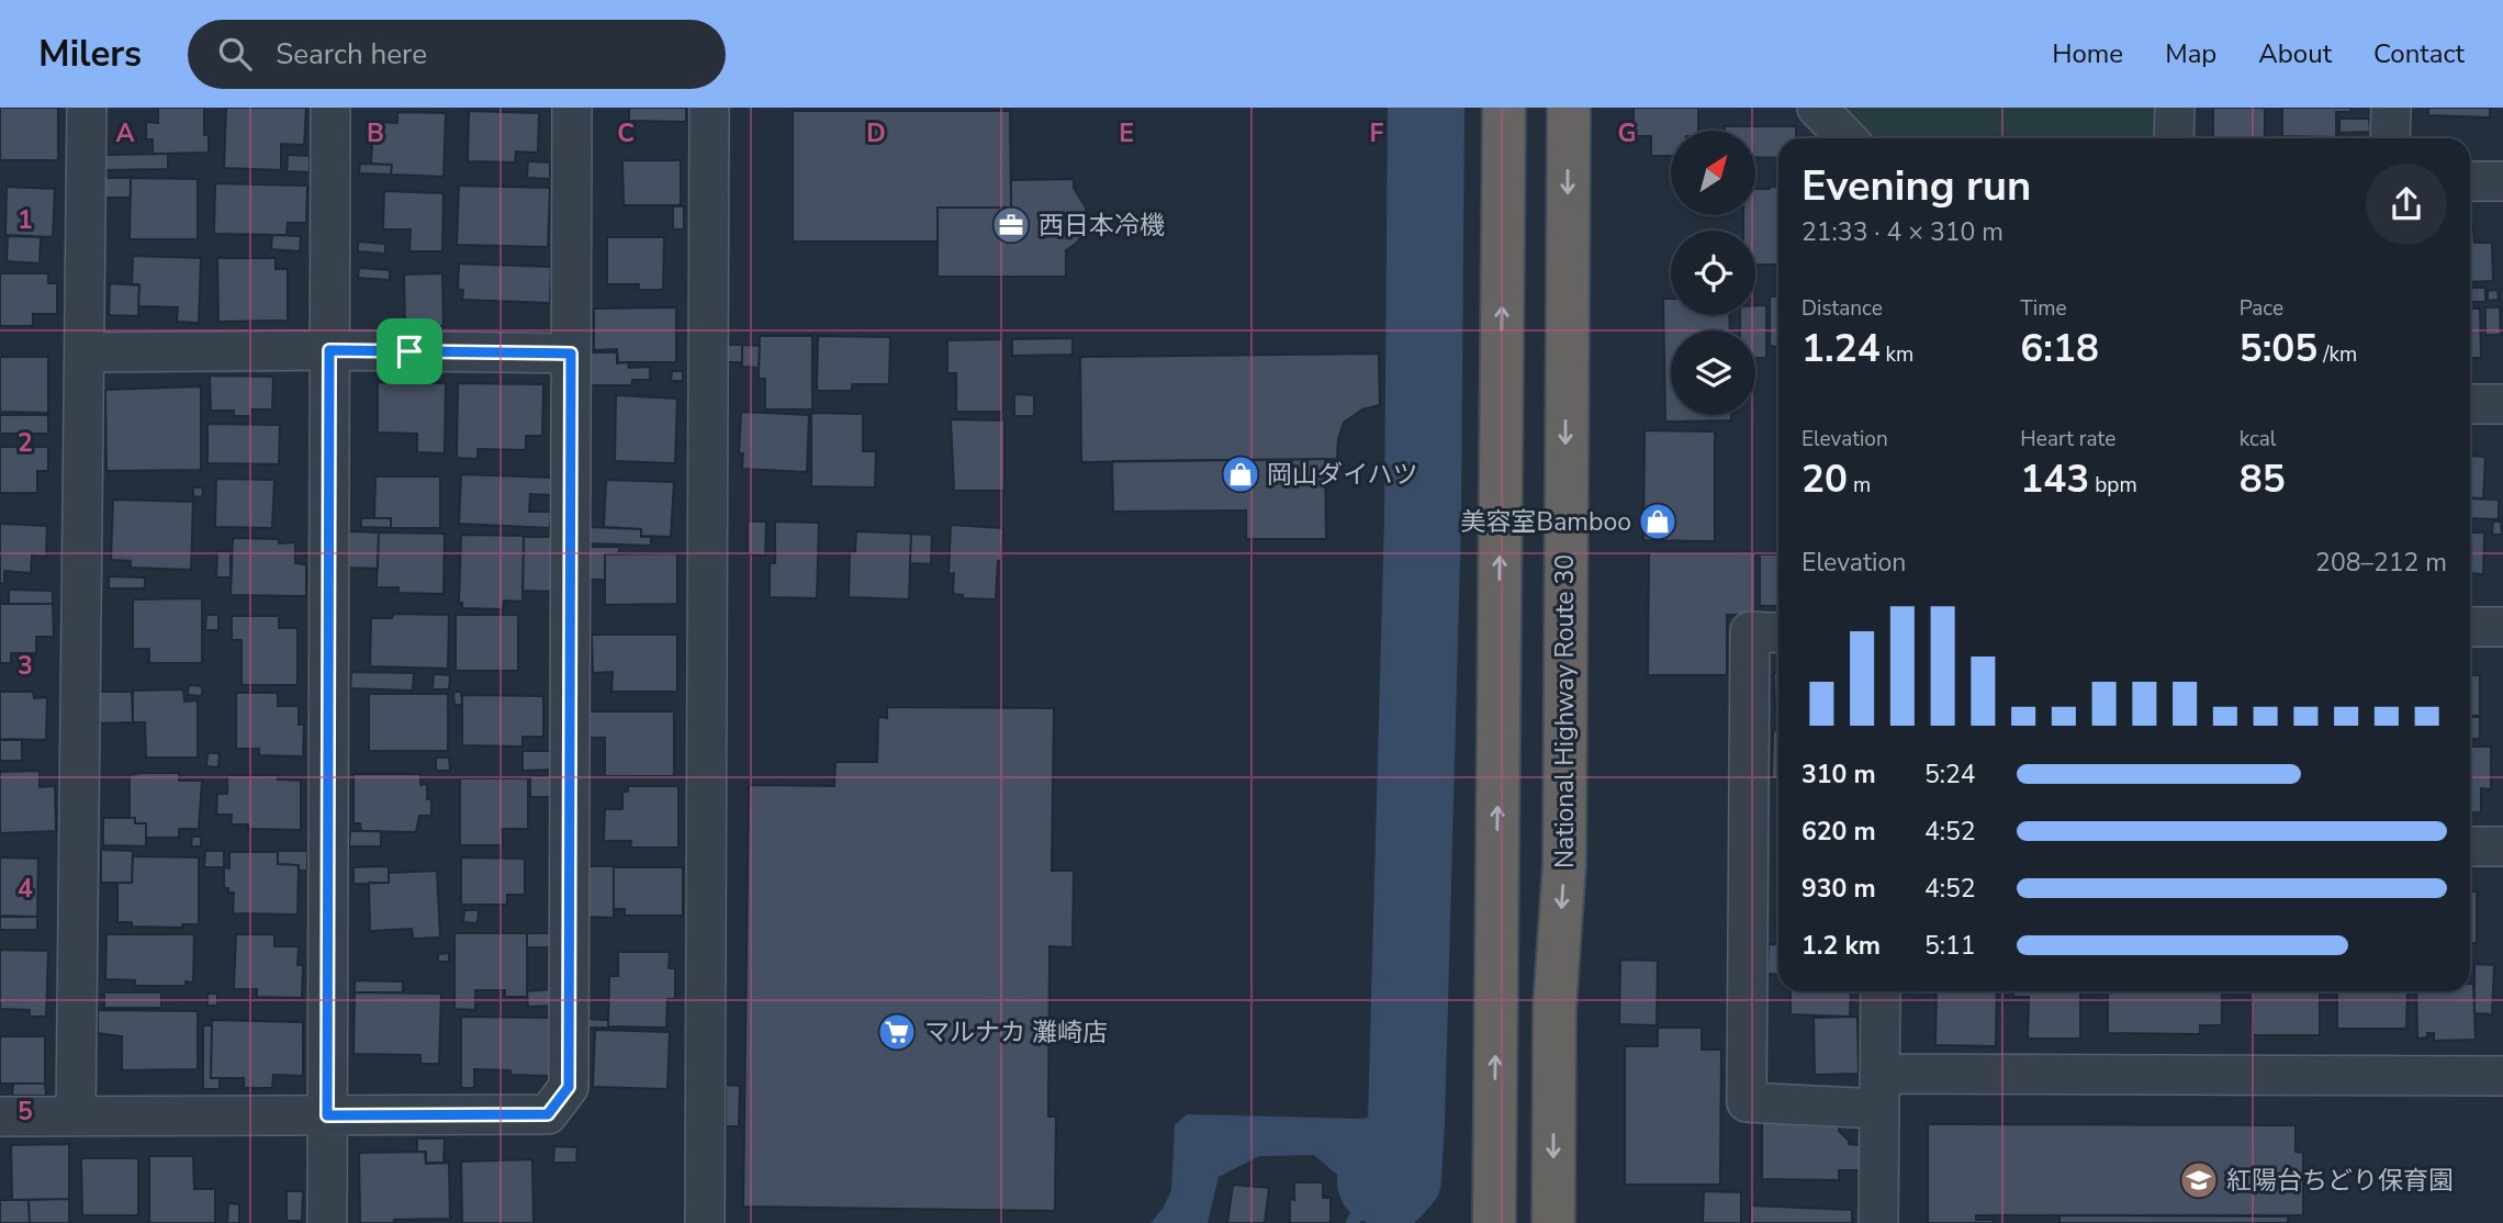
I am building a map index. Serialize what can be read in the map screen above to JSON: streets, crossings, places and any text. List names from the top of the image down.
{
  "streets": {
    "highway": ["National Highway Route 30"]
  },
  "places": {
    "office": ["西日本冷機"],
    "shop": ["岡山ダイハツ", "美容室Bamboo"],
    "supermarket": ["マルナカ 灘崎店"],
    "school or university": ["紅陽台ちどり保育園"]
  },
  "north": "top right",
  "page": {
    "header": "Milers",
    "search": "Search here",
    "nav": [
      "Home",
      "Map",
      "About",
      "Contact"
    ],
    "heading": ["Evening run", "21:33 · 4 × 310 m"],
    "stats": [
      ["Distance", "1.24 km"],
      ["Time", "6:18"],
      ["Pace", "5:05 /km"],
      ["Elevation", "20 m"],
      ["Heart rate", "143 bpm"],
      ["kcal", "85"]
    ],
    "chart": ["Elevation", "208–212 m"],
    "list": [
      {
        "name": "310 m",
        "note": "5:24"
      },
      {
        "name": "620 m",
        "note": "4:52"
      },
      {
        "name": "930 m",
        "note": "4:52"
      },
      {
        "name": "1.2 km",
        "note": "5:11"
      }
    ]
  },
  "grid": {
    "columns": [
      "A",
      "B",
      "C",
      "D",
      "E",
      "F",
      "G"
    ],
    "rows": [
      "1",
      "2",
      "3",
      "4",
      "5"
    ]
  }
}
